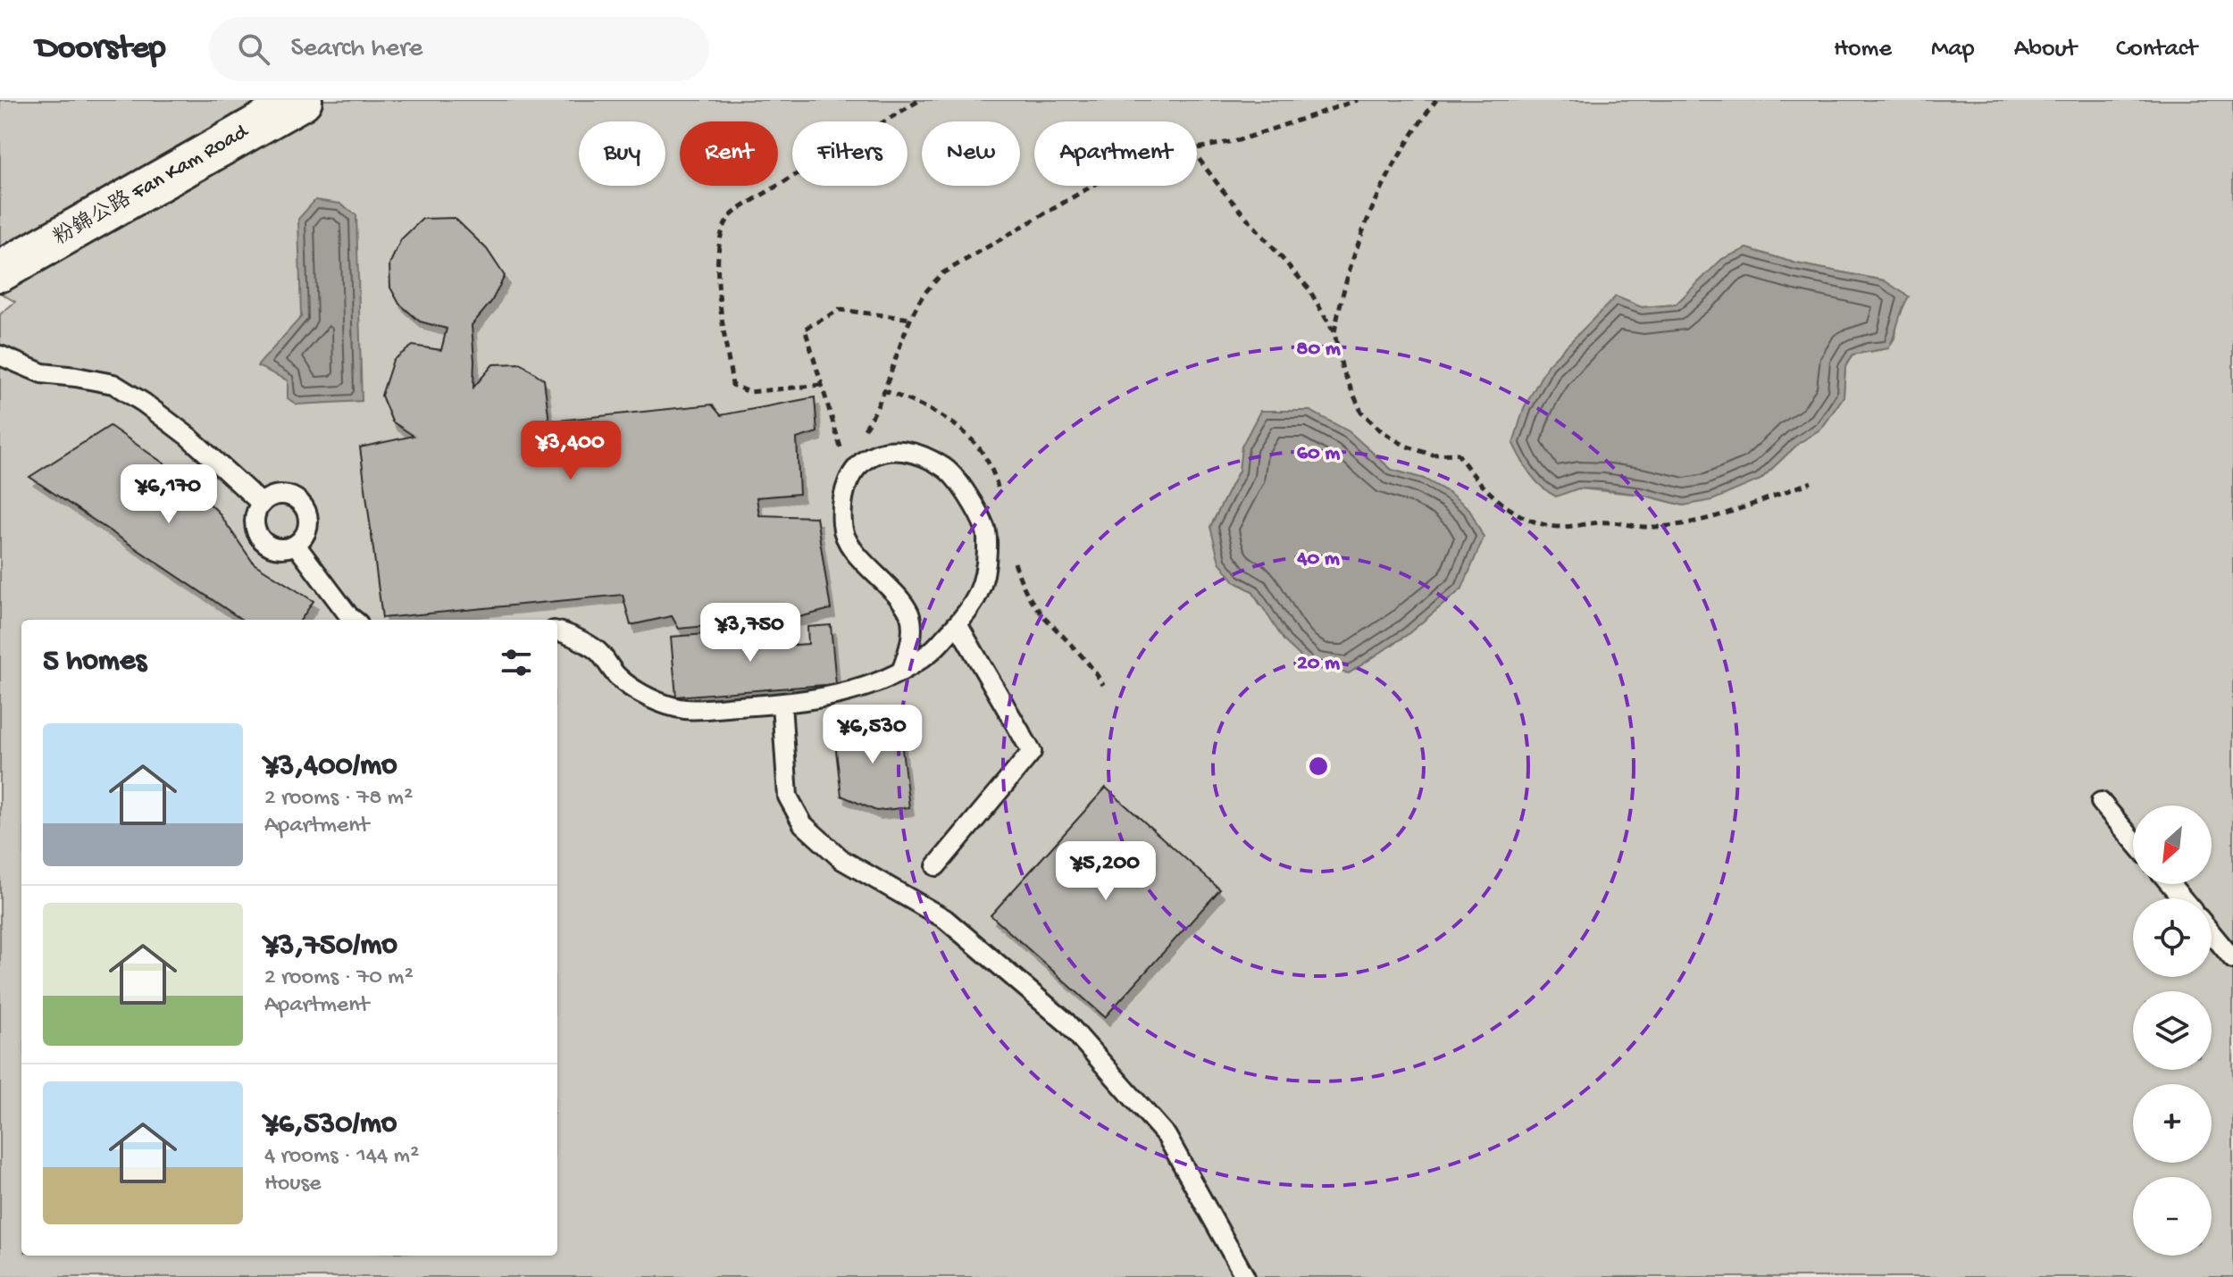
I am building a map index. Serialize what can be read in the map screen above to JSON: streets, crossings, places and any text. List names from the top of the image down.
{
  "streets": {
    "main road": ["粉錦公路 Fan Kam Road"]
  },
  "north": "bottom left",
  "page": {
    "header": "Doorstep",
    "search": "Search here",
    "nav": [
      "Home",
      "Map",
      "About",
      "Contact"
    ],
    "chip": [
      "Buy",
      "Rent",
      "Filters",
      "New",
      "Apartment"
    ],
    "price": [
      "¥3,400",
      "¥6,170",
      "¥3,750",
      "¥6,530",
      "¥5,200"
    ],
    "heading": "5 homes",
    "list": [
      {
        "name": "¥3,400/mo",
        "note": "2 rooms · 78 m² · Apartment"
      },
      {
        "name": "¥3,750/mo",
        "note": "2 rooms · 70 m² · Apartment"
      },
      {
        "name": "¥6,530/mo",
        "note": "4 rooms · 144 m² · House"
      }
    ],
    "map_buttons": ["+", "−"]
  },
  "rings": [
    "80 m",
    "60 m",
    "40 m",
    "20 m"
  ]
}
